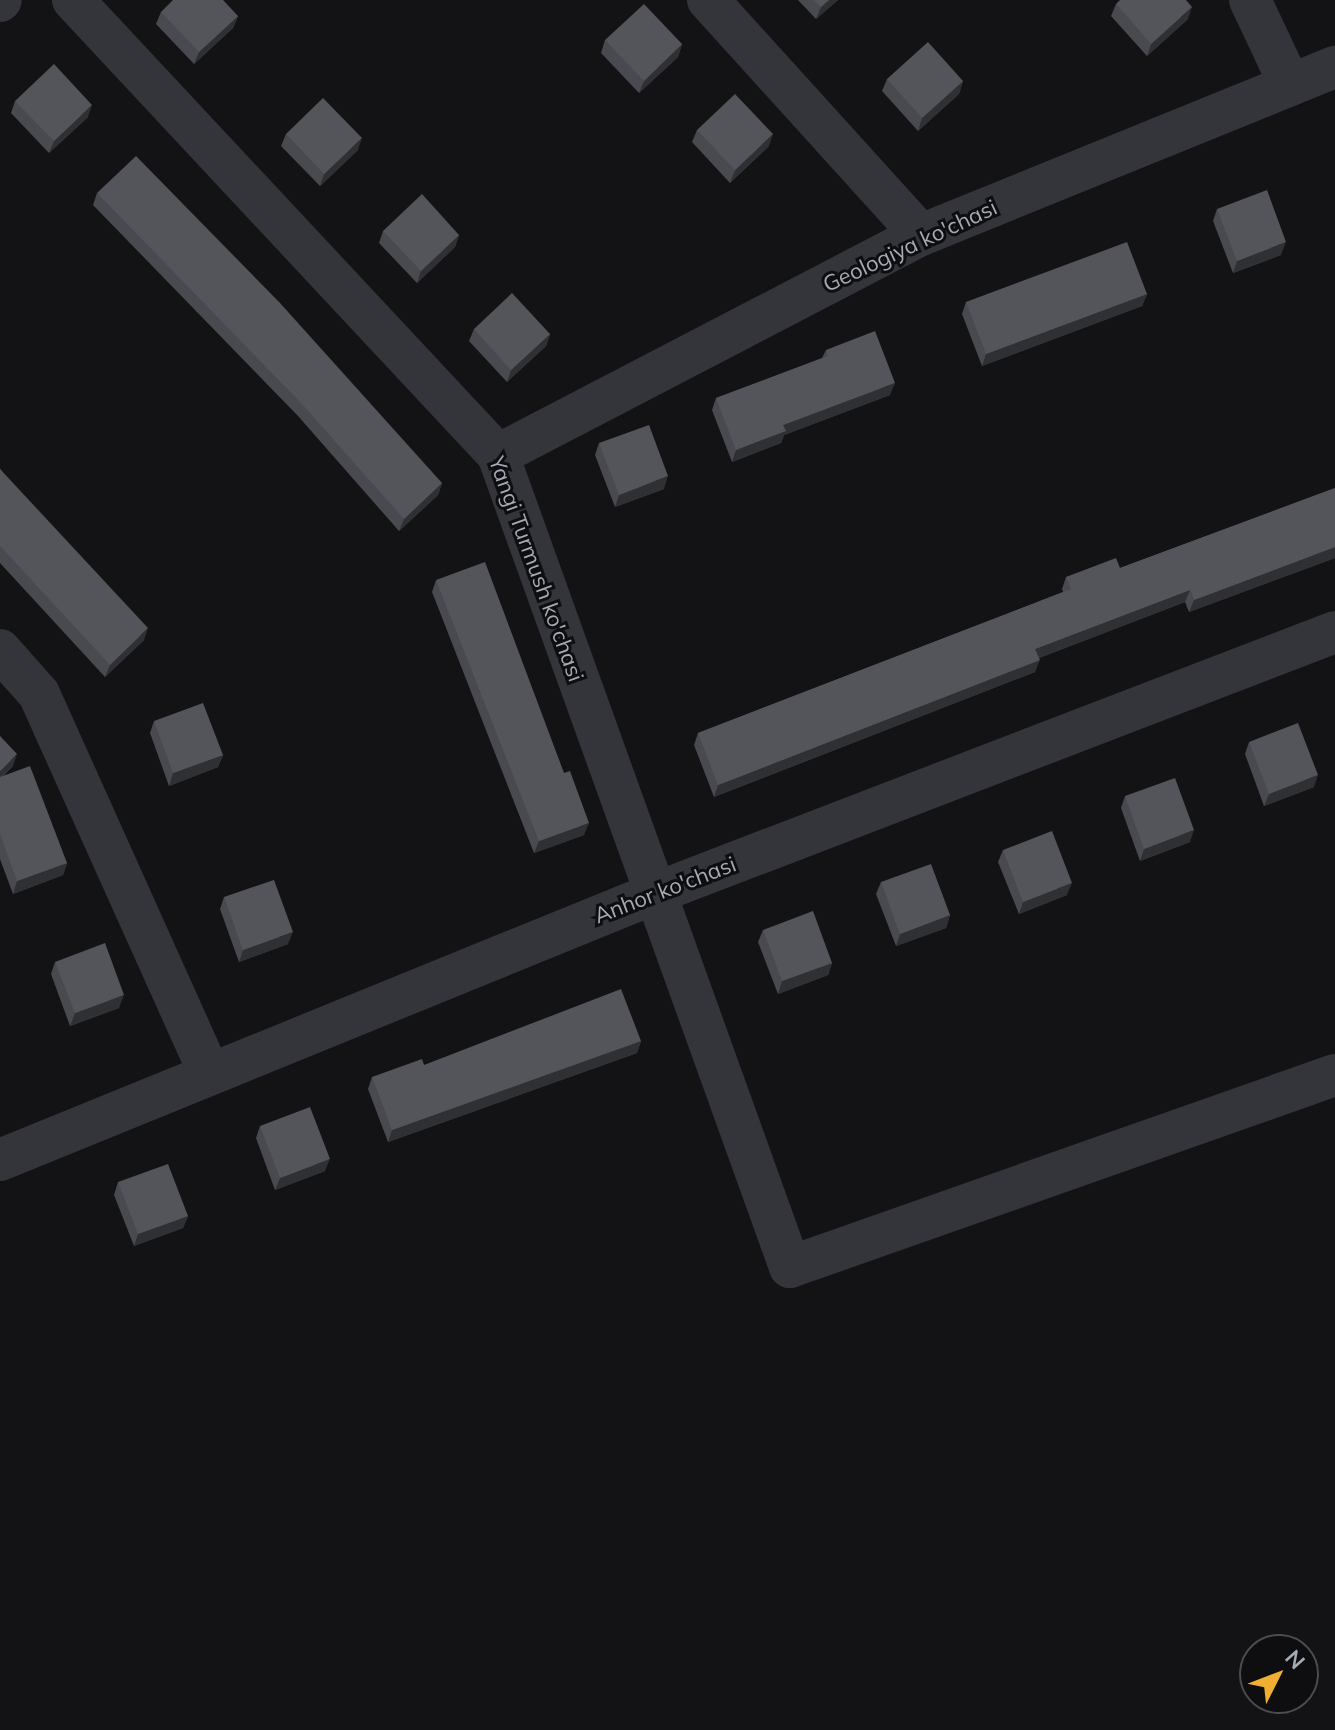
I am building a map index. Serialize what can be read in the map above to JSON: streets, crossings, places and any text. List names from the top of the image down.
{
  "streets": {
    "street": ["Geologiya ko'chasi", "Yangi Turmush ko'chasi", "Anhor ko'chasi"]
  },
  "crossings": [
    ["Geologiya ko'chasi", "Yangi Turmush ko'chasi"],
    ["Yangi Turmush ko'chasi", "Anhor ko'chasi"]
  ],
  "north": "top right"
}
